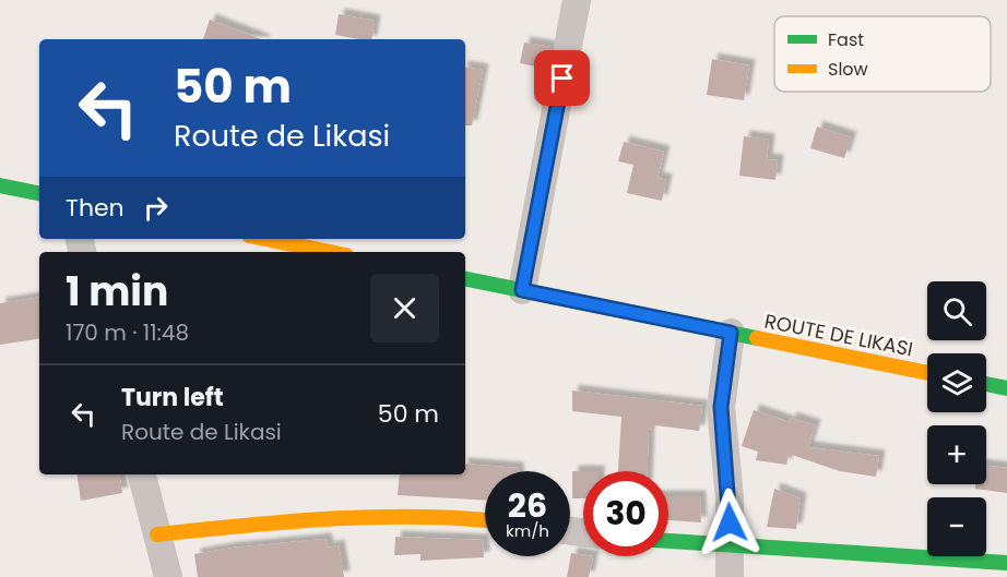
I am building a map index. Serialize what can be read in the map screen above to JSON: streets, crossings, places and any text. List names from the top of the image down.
{
  "streets": {
    "main road": ["ROUTE DE LIKASI"]
  },
  "legend": ["Fast", "Slow"],
  "page": {
    "turn": ["50 m", "Route de Likasi"],
    "then": "Then",
    "heading": ["1 min", "170 m · 11:48"],
    "map_buttons": ["+", "−"],
    "list": [
      {
        "name": "Turn left",
        "note": "Route de Likasi",
        "value": "50 m"
      }
    ],
    "speed": "26 km/h",
    "limit": "30"
  }
}
